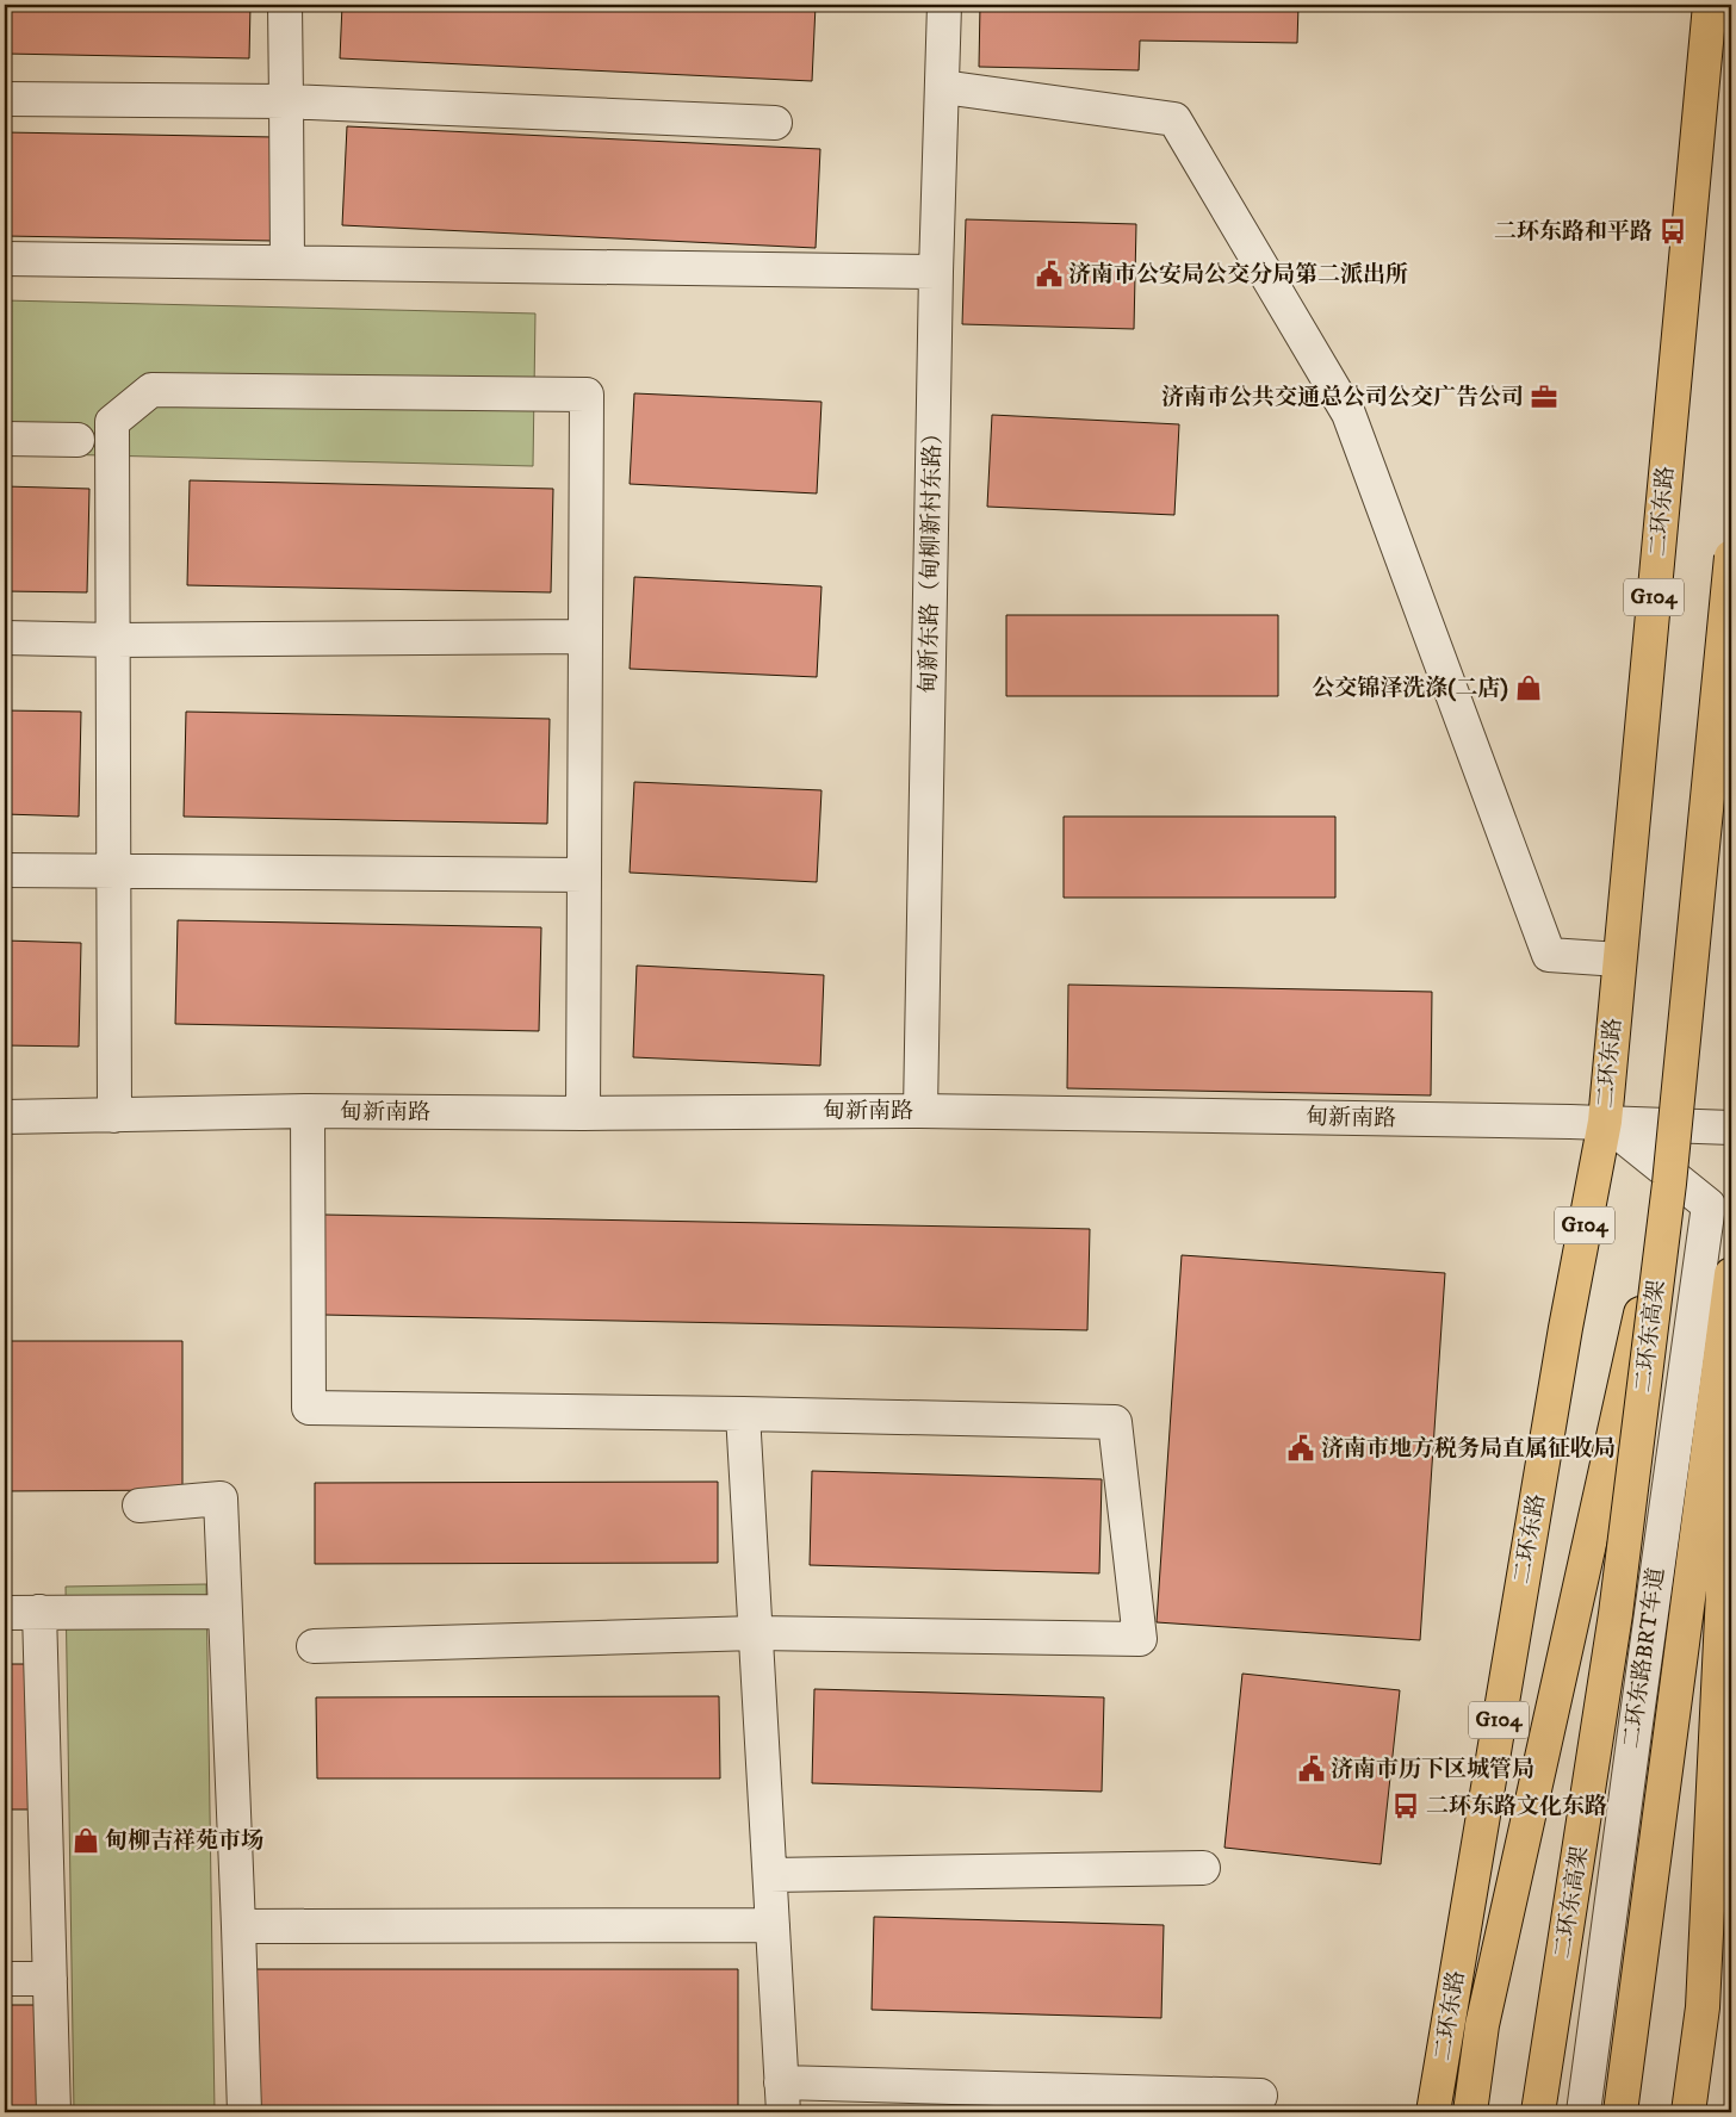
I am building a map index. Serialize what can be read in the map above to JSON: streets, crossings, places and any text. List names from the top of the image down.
{
  "streets": {
    "highway": ["二环东路", "G104", "二环东高架"],
    "street": ["甸新东路（甸柳新村东路）", "甸新南路", "二环东路BRT车道"]
  },
  "crossings": [
    ["二环东路", "甸新南路"],
    ["二环东路", "二环东路BRT车道"],
    ["甸新东路（甸柳新村东路）", "甸新南路"],
    ["甸新南路", "二环东路BRT车道"]
  ],
  "places": {
    "bus stop": ["二环东路和平路", "二环东路文化东路"],
    "public building": ["济南市公安局公交分局第二派出所", "济南市地方税务局直属征收局", "济南市历下区城管局"],
    "office": ["济南市公共交通总公司公交广告公司"],
    "shop": ["公交锦泽洗涤(二店)", "甸柳吉祥苑市场"]
  }
}
